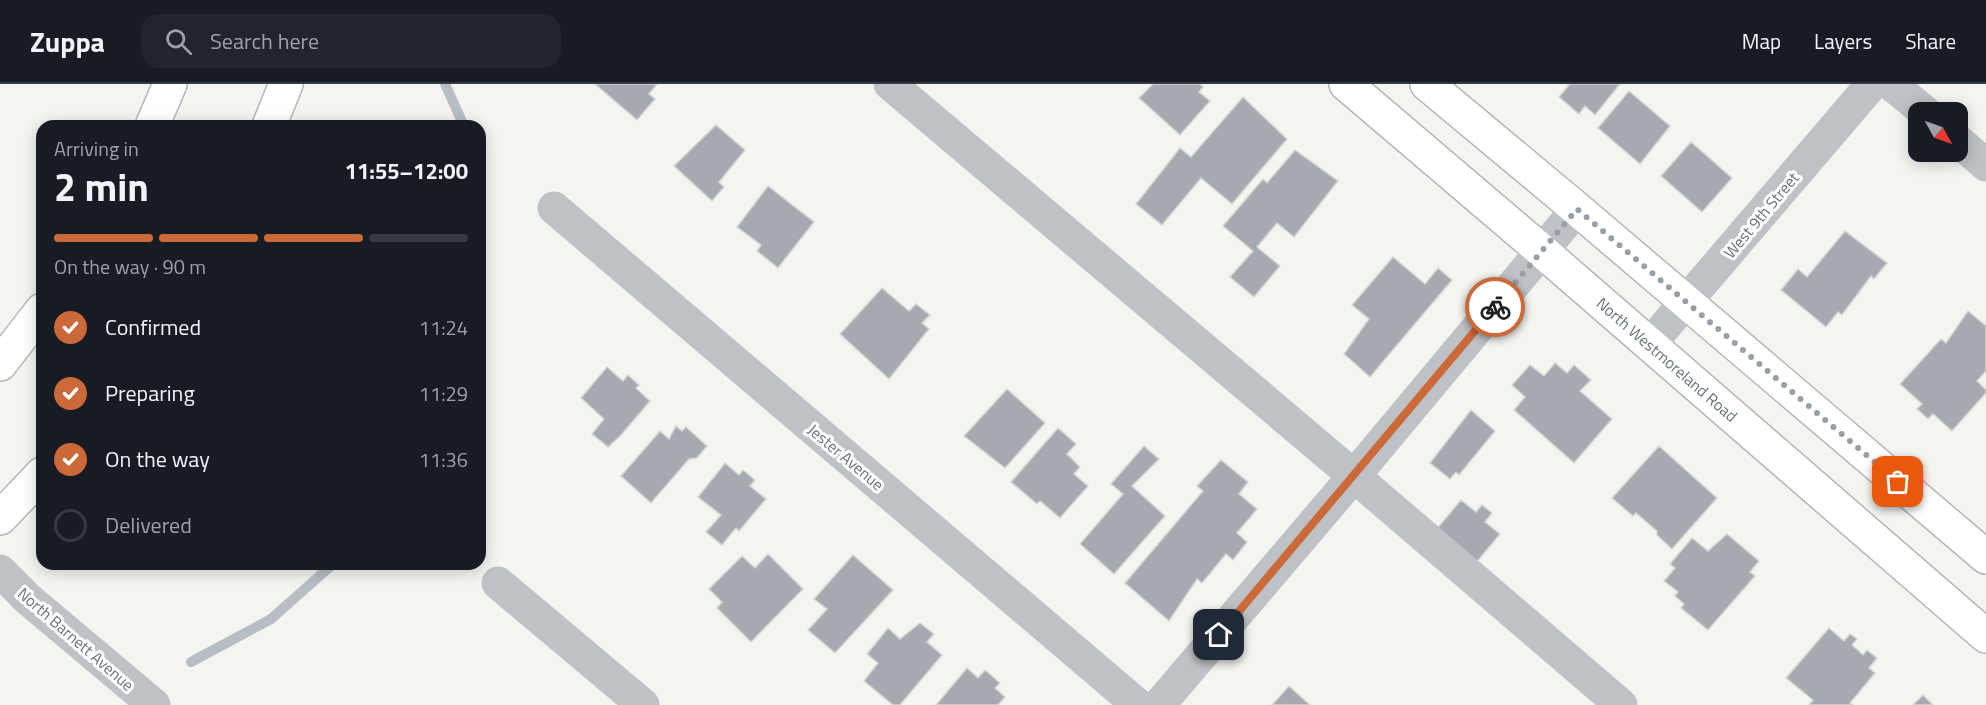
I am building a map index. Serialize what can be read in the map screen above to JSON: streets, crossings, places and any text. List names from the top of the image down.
{
  "streets": {
    "main road": ["North Westmoreland Road"],
    "street": ["West 9th Street", "Jester Avenue", "North Barnett Avenue"]
  },
  "crossings": [
    ["West 9th Street", "North Westmoreland Road"]
  ],
  "north": "bottom right",
  "page": {
    "header": "Zuppa",
    "search": "Search here",
    "nav": ["Map", "Layers", "Share"],
    "heading": ["2 min", "Arriving in", "11:55–12:00"],
    "bar": "On the way · 90 m",
    "list": [
      ["Confirmed", "11:24"],
      ["Preparing", "11:29"],
      ["On the way", "11:36"],
      "Delivered"
    ]
  }
}
